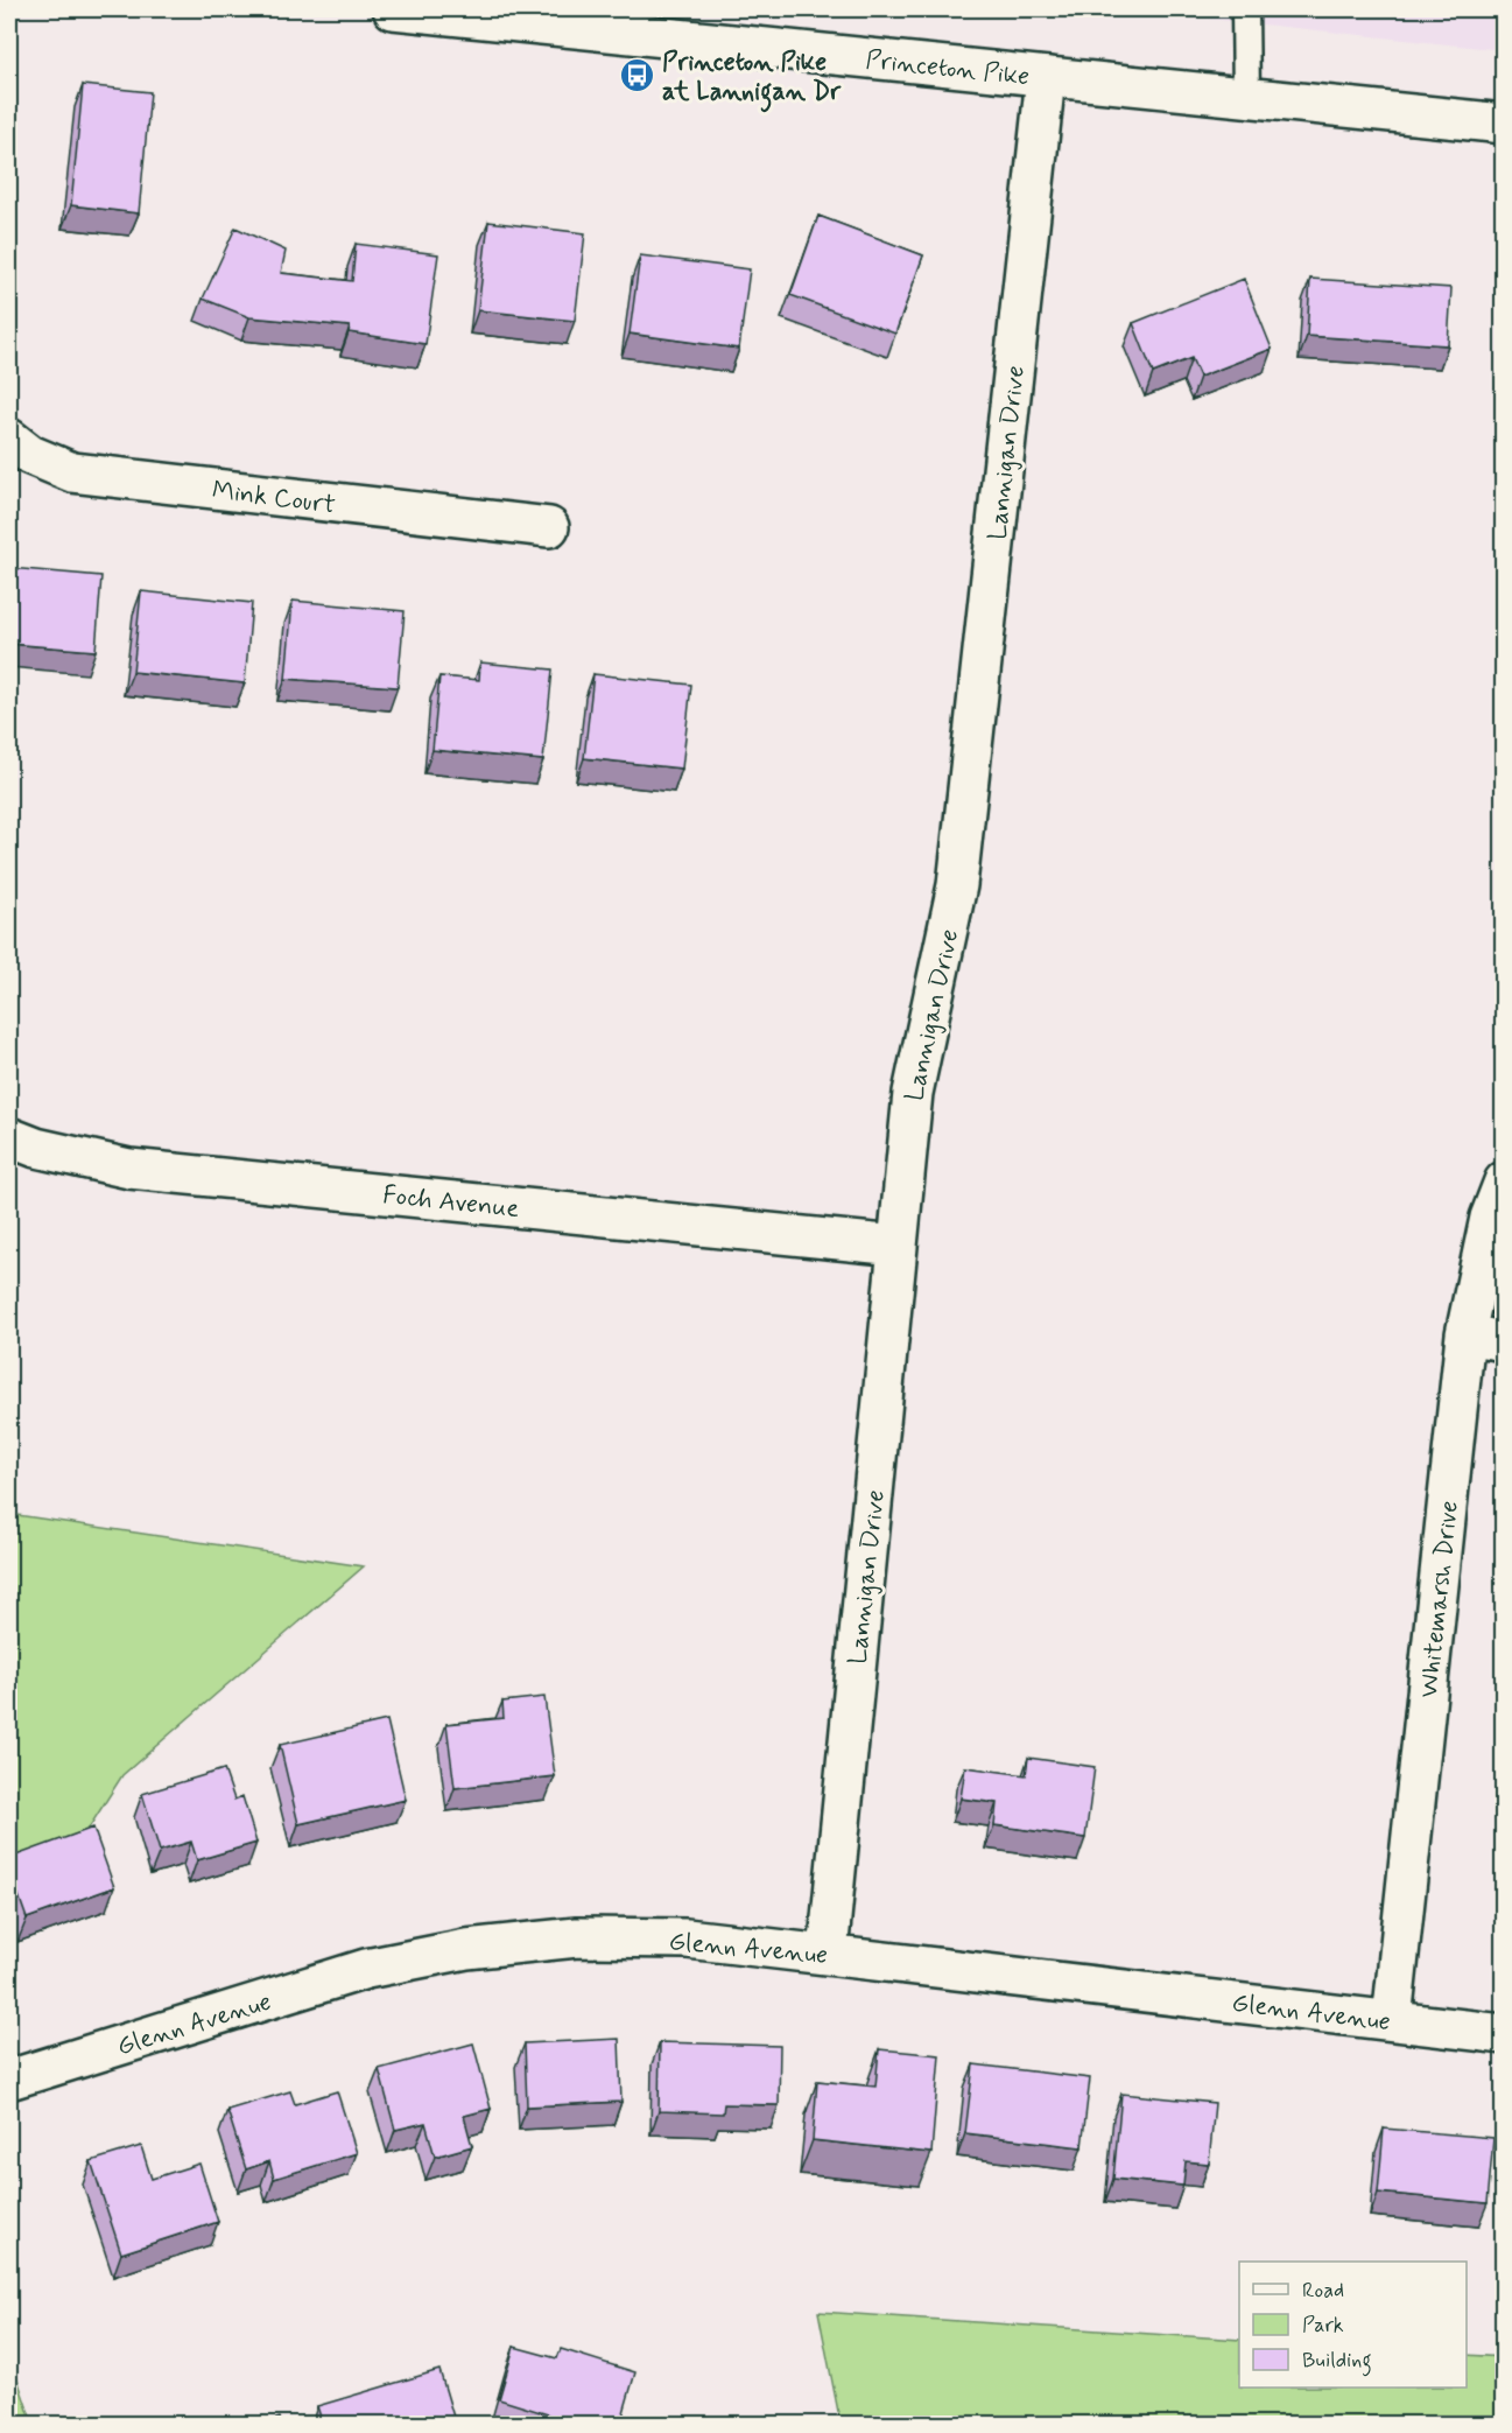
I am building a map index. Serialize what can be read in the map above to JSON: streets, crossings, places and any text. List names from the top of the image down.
{
  "streets": {
    "street": [
      "Princeton Pike",
      "Lannigan Drive",
      "Mink Court",
      "Foch Avenue",
      "Whitemarsh Drive",
      "Glenn Avenue"
    ]
  },
  "crossings": [
    ["Princeton Pike", "Lannigan Drive"],
    ["Lannigan Drive", "Foch Avenue"],
    ["Lannigan Drive", "Glenn Avenue"],
    ["Whitemarsh Drive", "Glenn Avenue"]
  ],
  "places": {
    "bus stop": ["Princeton Pike at Lannigan Dr"]
  },
  "legend": ["Road", "Park", "Building"]
}
